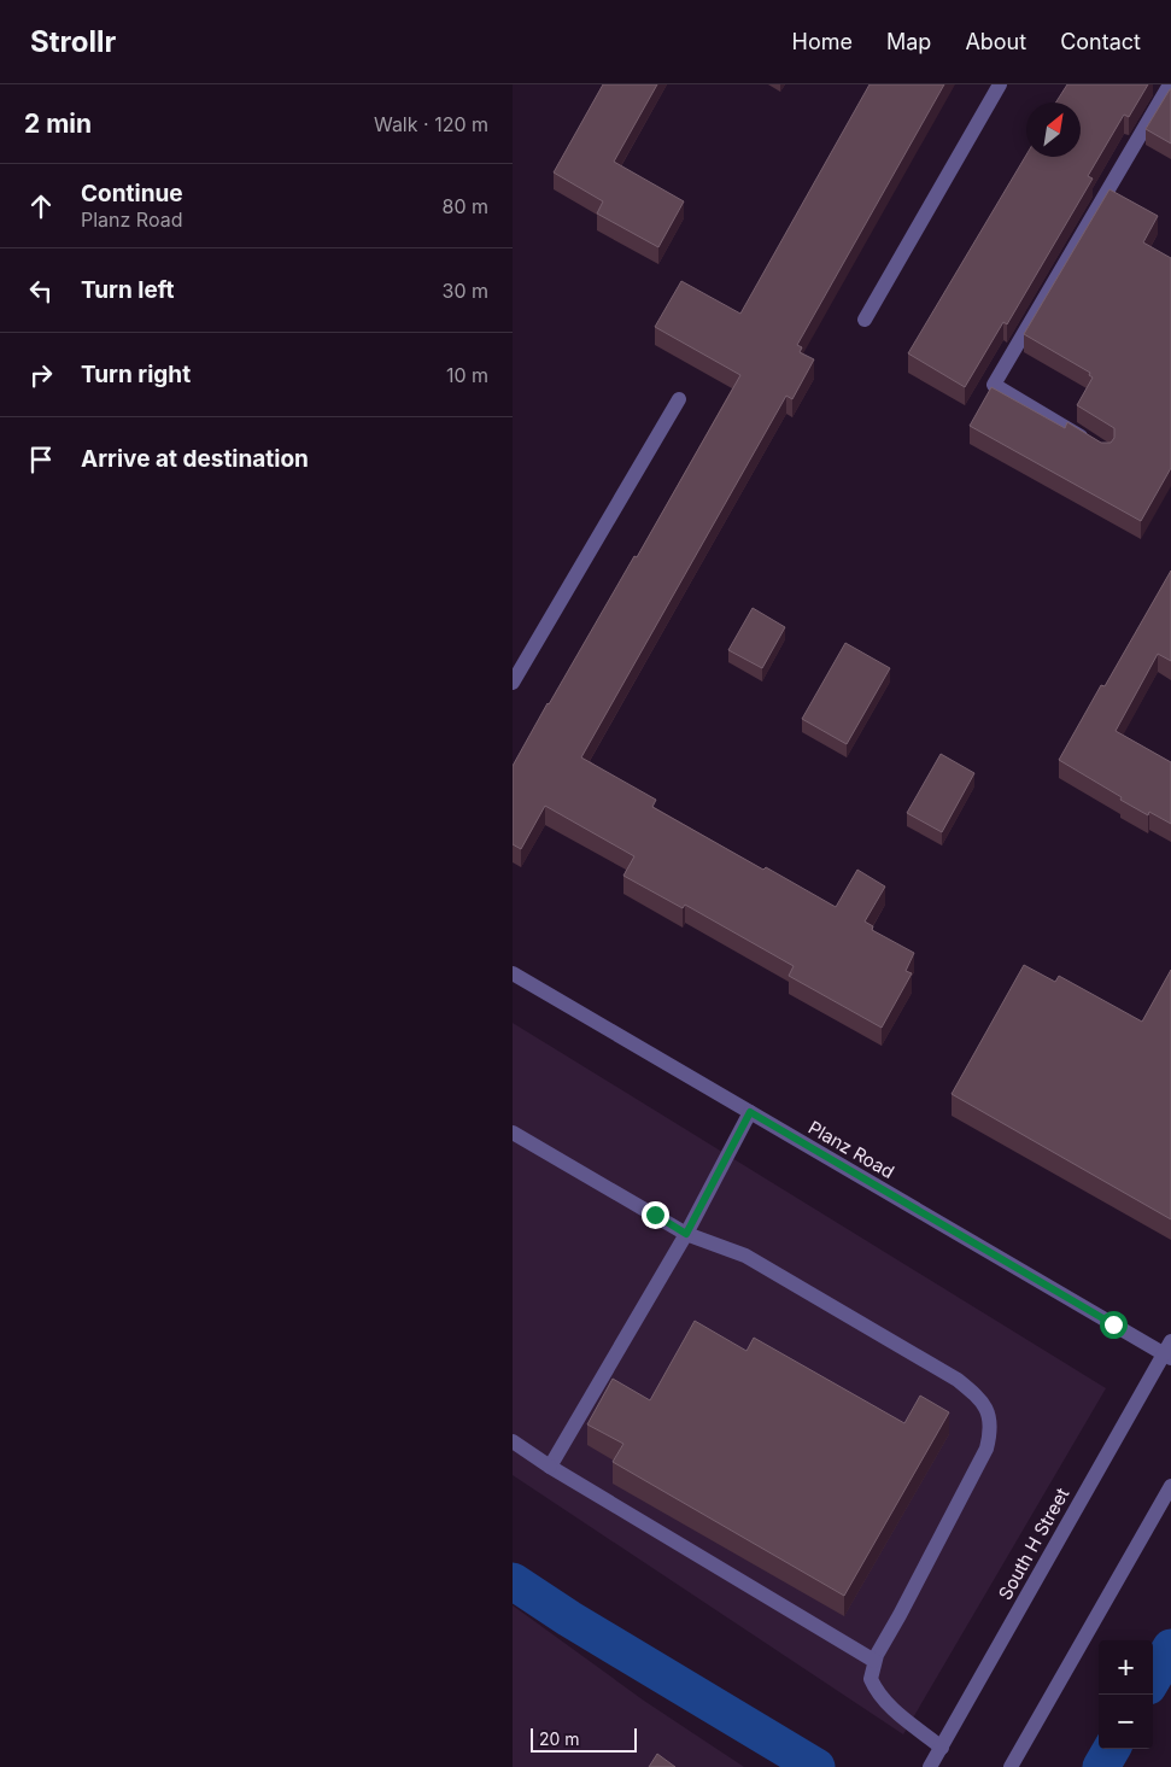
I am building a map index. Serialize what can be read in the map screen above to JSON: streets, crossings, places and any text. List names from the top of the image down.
{
  "streets": {
    "street": ["Planz Road", "South H Street"]
  },
  "crossings": [
    ["Planz Road", "South H Street"]
  ],
  "scale_bar": "20 m",
  "north": "top right",
  "page": {
    "header": "Strollr",
    "nav": [
      "Home",
      "Map",
      "About",
      "Contact"
    ],
    "heading": ["2 min", "Walk · 120 m"],
    "list": [
      ["Continue", "Planz Road", "80 m"],
      ["Turn left", "30 m"],
      ["Turn right", "10 m"],
      "Arrive at destination"
    ],
    "map_buttons": ["+", "−"],
    "scale": "20 m"
  }
}
